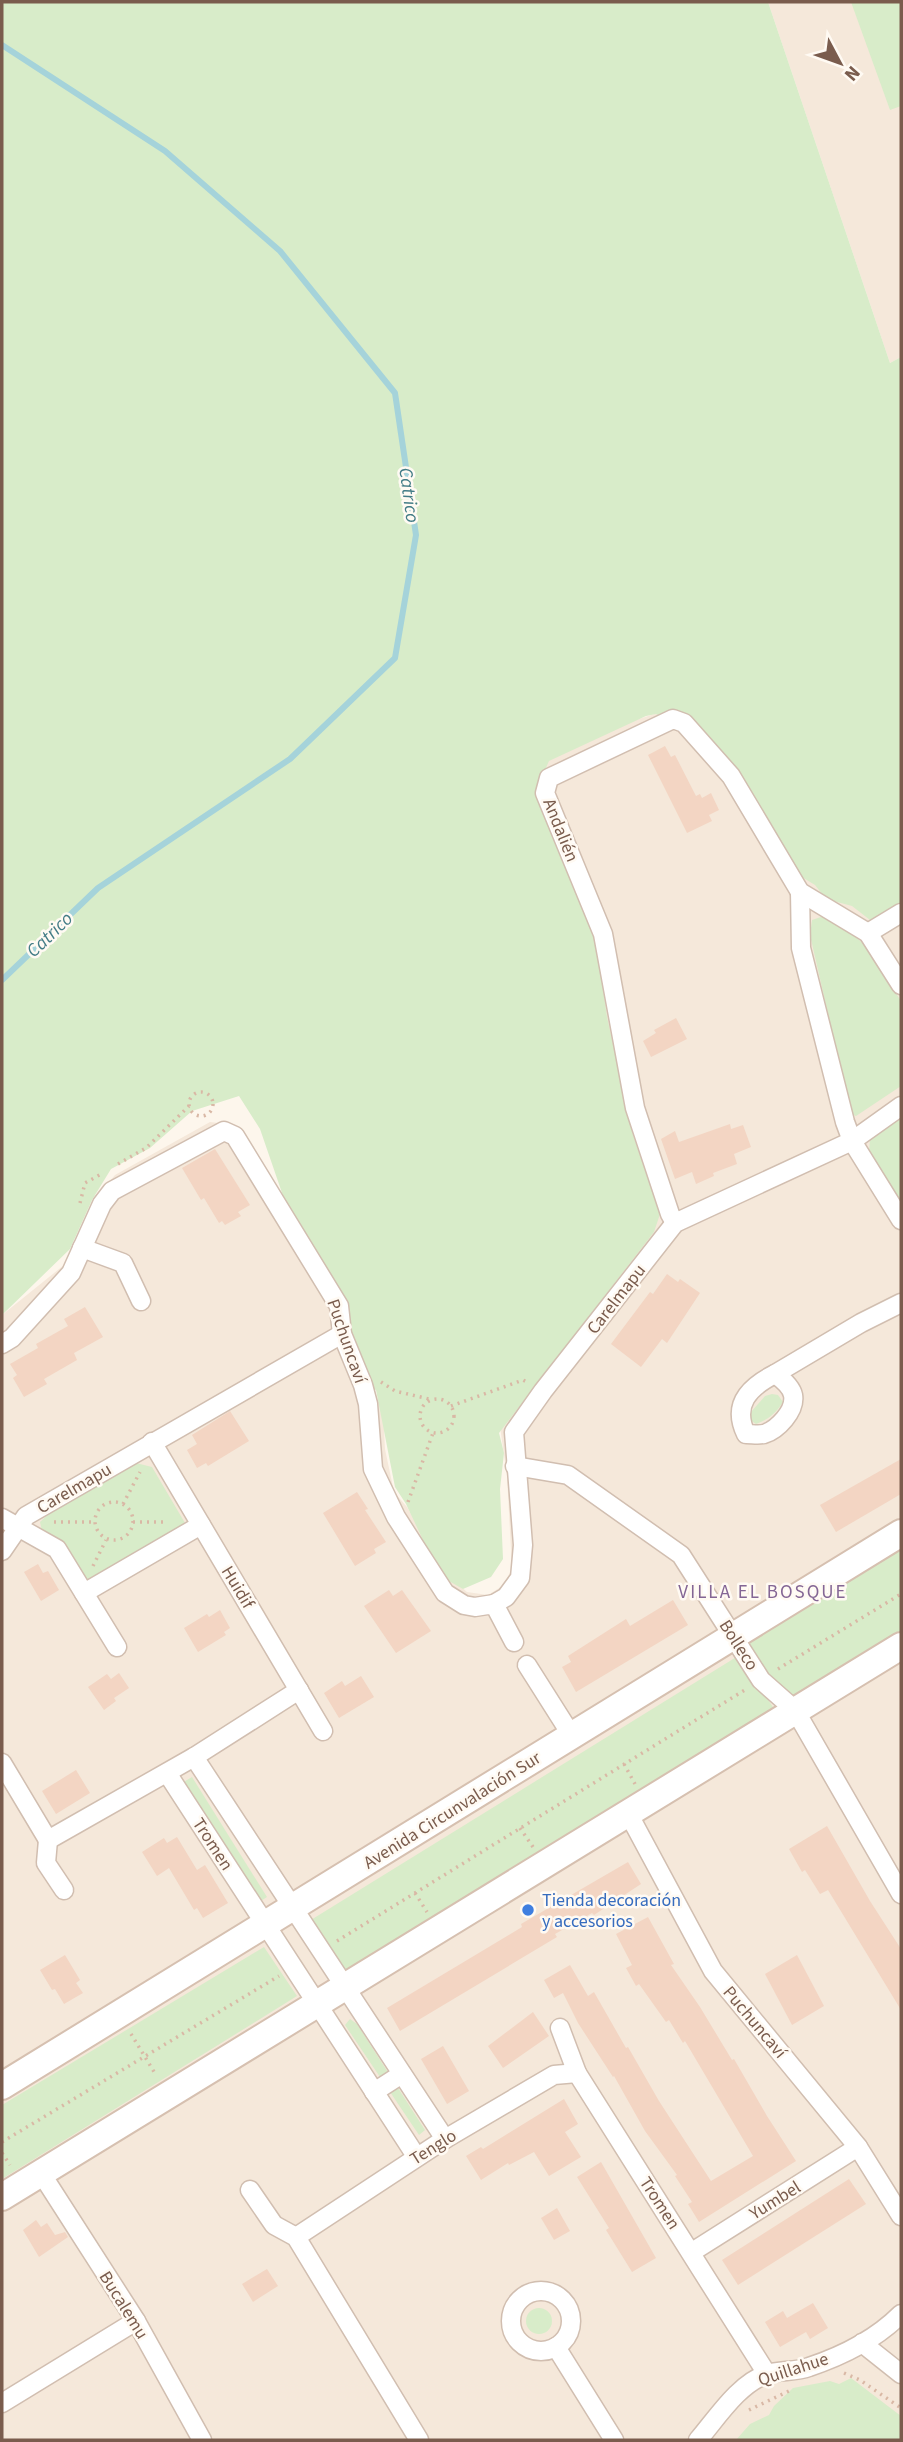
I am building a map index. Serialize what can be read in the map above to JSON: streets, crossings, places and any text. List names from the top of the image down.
{
  "streets": {
    "main road": ["Avenida Circunvalación Sur"],
    "street": [
      "Andalién",
      "Carelmapu",
      "Puchuncaví",
      "Huidif",
      "Bolleco",
      "Tromen",
      "Tenglo",
      "Yumbel",
      "Bucalemu",
      "Quillahue"
    ]
  },
  "crossings": [
    ["Andalién", "Carelmapu"],
    ["Carelmapu", "Puchuncaví"],
    ["Carelmapu", "Huidif"],
    ["Carelmapu", "Bolleco"],
    ["Puchuncaví", "Yumbel"],
    ["Bolleco", "Avenida Circunvalación Sur"],
    ["Avenida Circunvalación Sur", "Tromen"],
    ["Tromen", "Tenglo"],
    ["Tromen", "Yumbel"],
    ["Tromen", "Quillahue"]
  ],
  "districts": ["VILLA EL BOSQUE"],
  "water": ["Catrico"],
  "places": ["Tienda decoración y accesorios"],
  "north": "bottom right"
}
